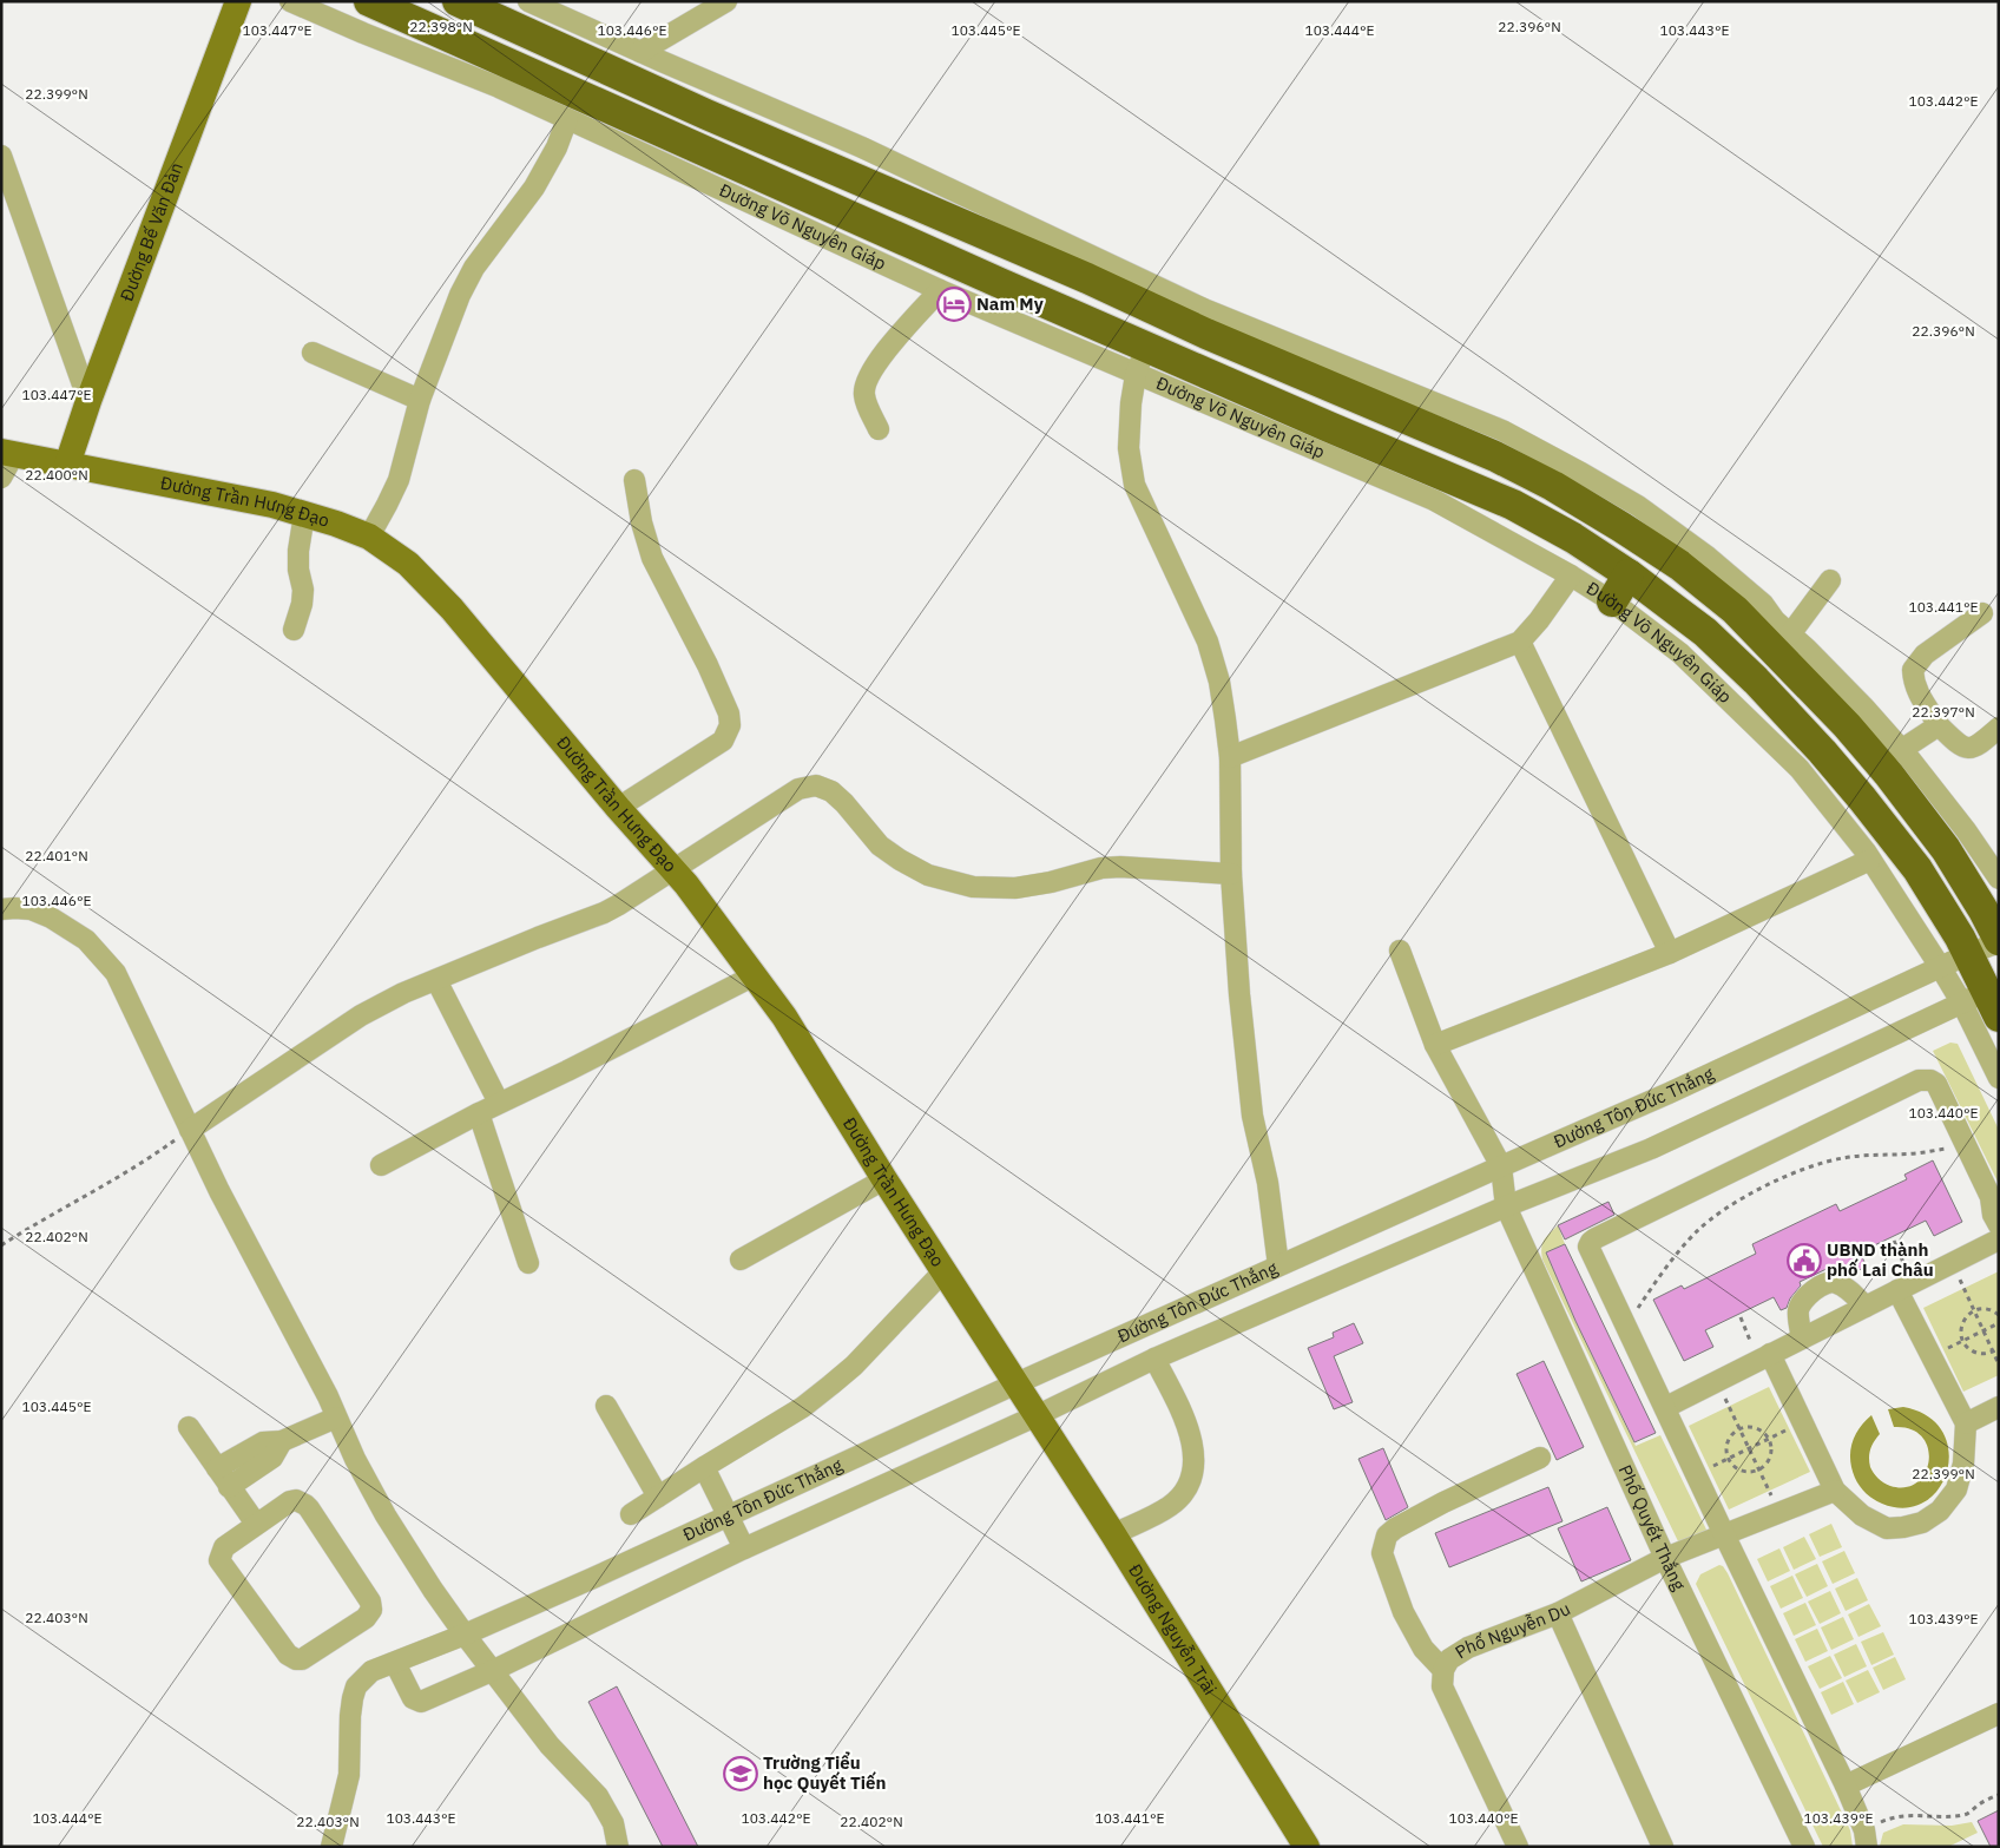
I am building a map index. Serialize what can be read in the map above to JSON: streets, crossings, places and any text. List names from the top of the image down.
{
  "streets": {
    "highway": ["Đường Võ Nguyên Giáp"],
    "main road": ["Đường Bế Văn Đàn", "Đường Trần Hưng Đạo", "Đường Nguyễn Trãi"],
    "street": ["Đường Tôn Đức Thắng", "Phố Quyết Thắng", "Phố Nguyễn Du"]
  },
  "crossings": [
    ["Đường Võ Nguyên Giáp", "Đường Tôn Đức Thắng"],
    ["Đường Bế Văn Đàn", "Đường Trần Hưng Đạo"],
    ["Đường Trần Hưng Đạo", "Đường Tôn Đức Thắng"],
    ["Đường Trần Hưng Đạo", "Đường Nguyễn Trãi"],
    ["Đường Tôn Đức Thắng", "Phố Quyết Thắng"],
    ["Đường Tôn Đức Thắng", "Đường Nguyễn Trãi"],
    ["Phố Quyết Thắng", "Phố Nguyễn Du"]
  ],
  "places": {
    "hotel": ["Nam My"],
    "public building": ["UBND thành phố Lai Châu"],
    "school or university": ["Trường Tiểu học Quyết Tiến"]
  },
  "coordinates": [
    "22.398°N",
    "22.396°N",
    "103.447°E",
    "103.446°E",
    "103.445°E",
    "103.444°E",
    "103.443°E",
    "22.399°N",
    "103.442°E",
    "22.400°N",
    "103.441°E",
    "22.397°N",
    "22.401°N",
    "103.440°E",
    "22.402°N",
    "22.403°N",
    "103.439°E"
  ]
}
